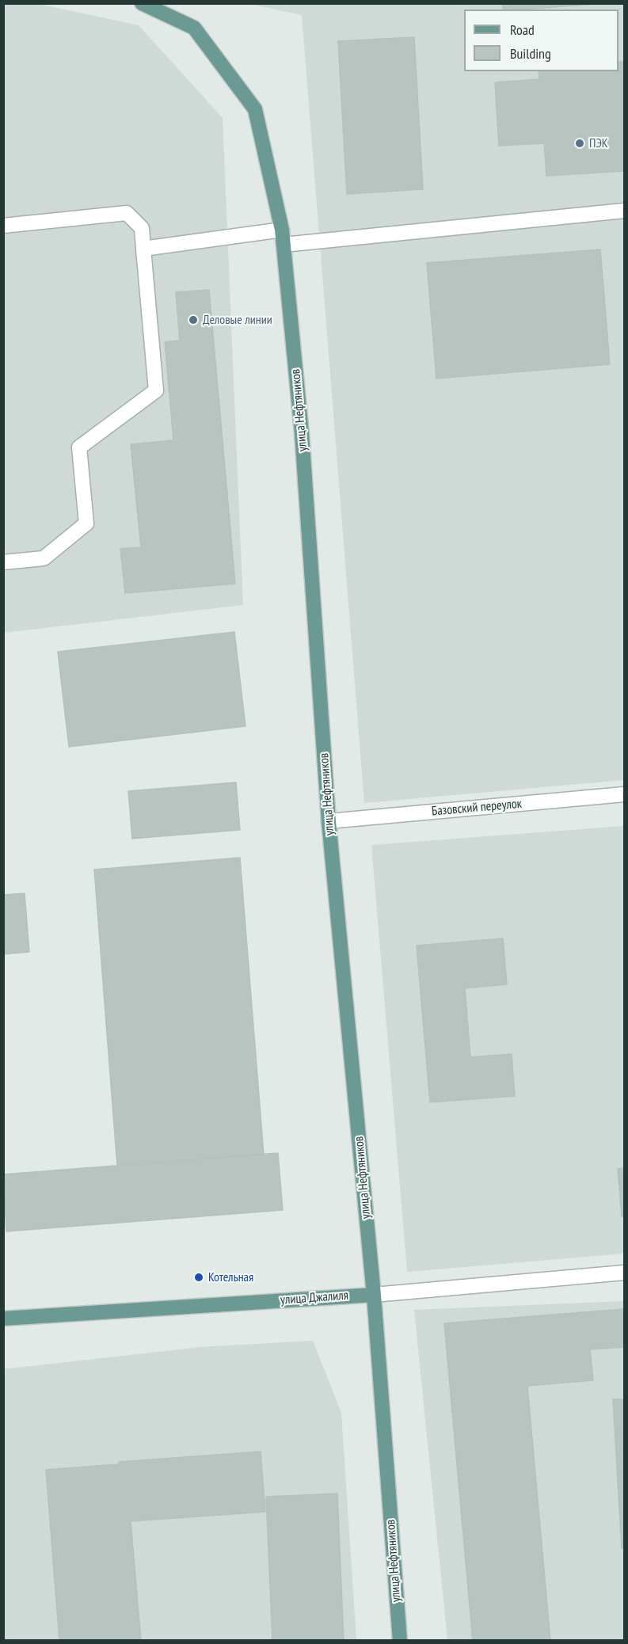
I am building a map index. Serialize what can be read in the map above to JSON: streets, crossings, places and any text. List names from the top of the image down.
{
  "streets": {
    "main road": ["улица Нефтяников", "улица Джалиля"],
    "street": ["Базовский переулок"]
  },
  "crossings": [
    ["улица Нефтяников", "Базовский переулок"],
    ["улица Нефтяников", "улица Джалиля"]
  ],
  "places": ["ПЭК", "Деловые линии", "Котельная"],
  "legend": ["Road", "Building"]
}
